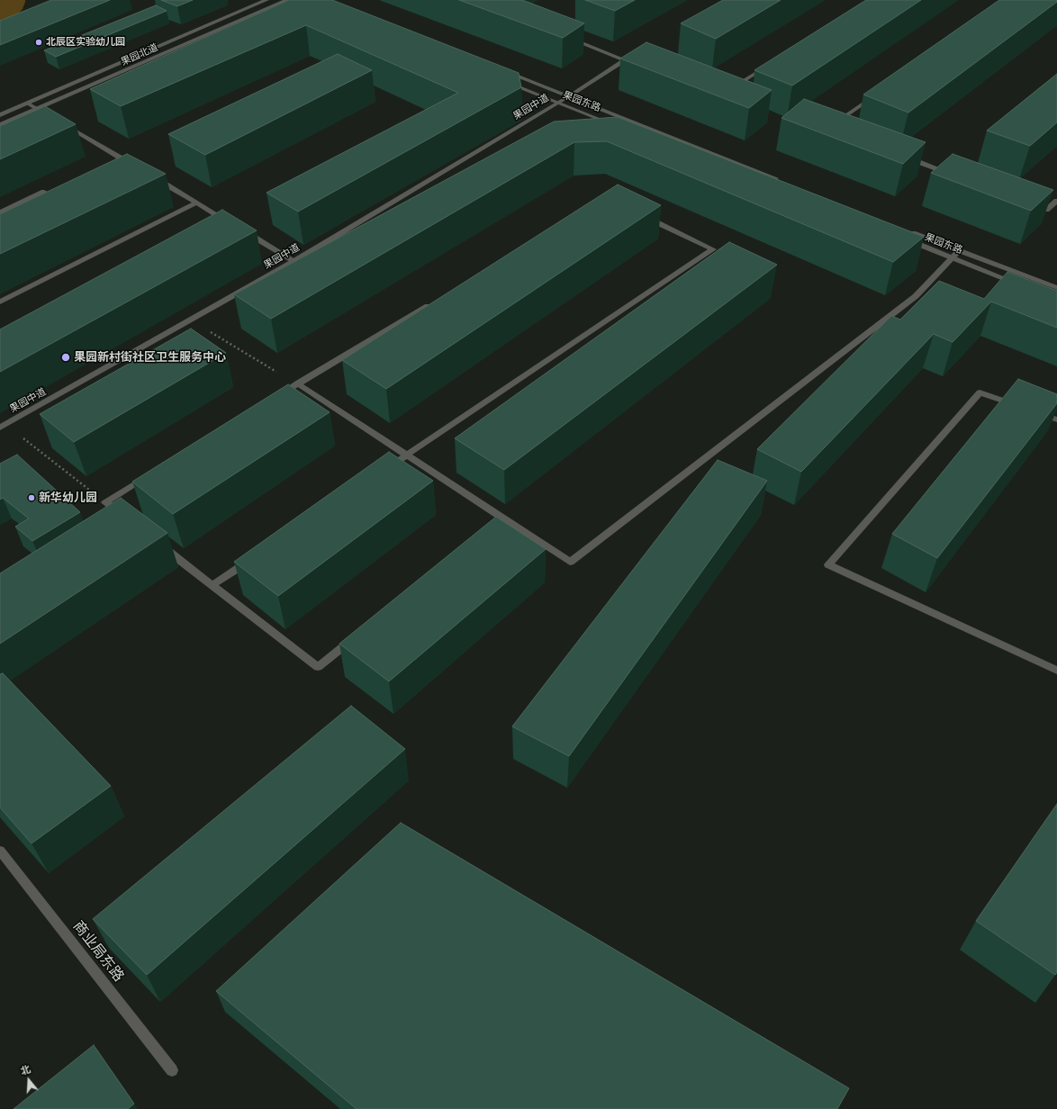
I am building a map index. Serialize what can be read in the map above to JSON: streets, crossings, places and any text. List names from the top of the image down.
{
  "streets": {
    "street": [
      "果园北道",
      "果园东路",
      "果园中道",
      "商业局东路"
    ]
  },
  "crossings": [
    ["果园东路", "果园中道"]
  ],
  "places": ["北辰区实验幼儿园", "果园新村街社区卫生服务中心", "新华幼儿园"],
  "north": "top"
}
